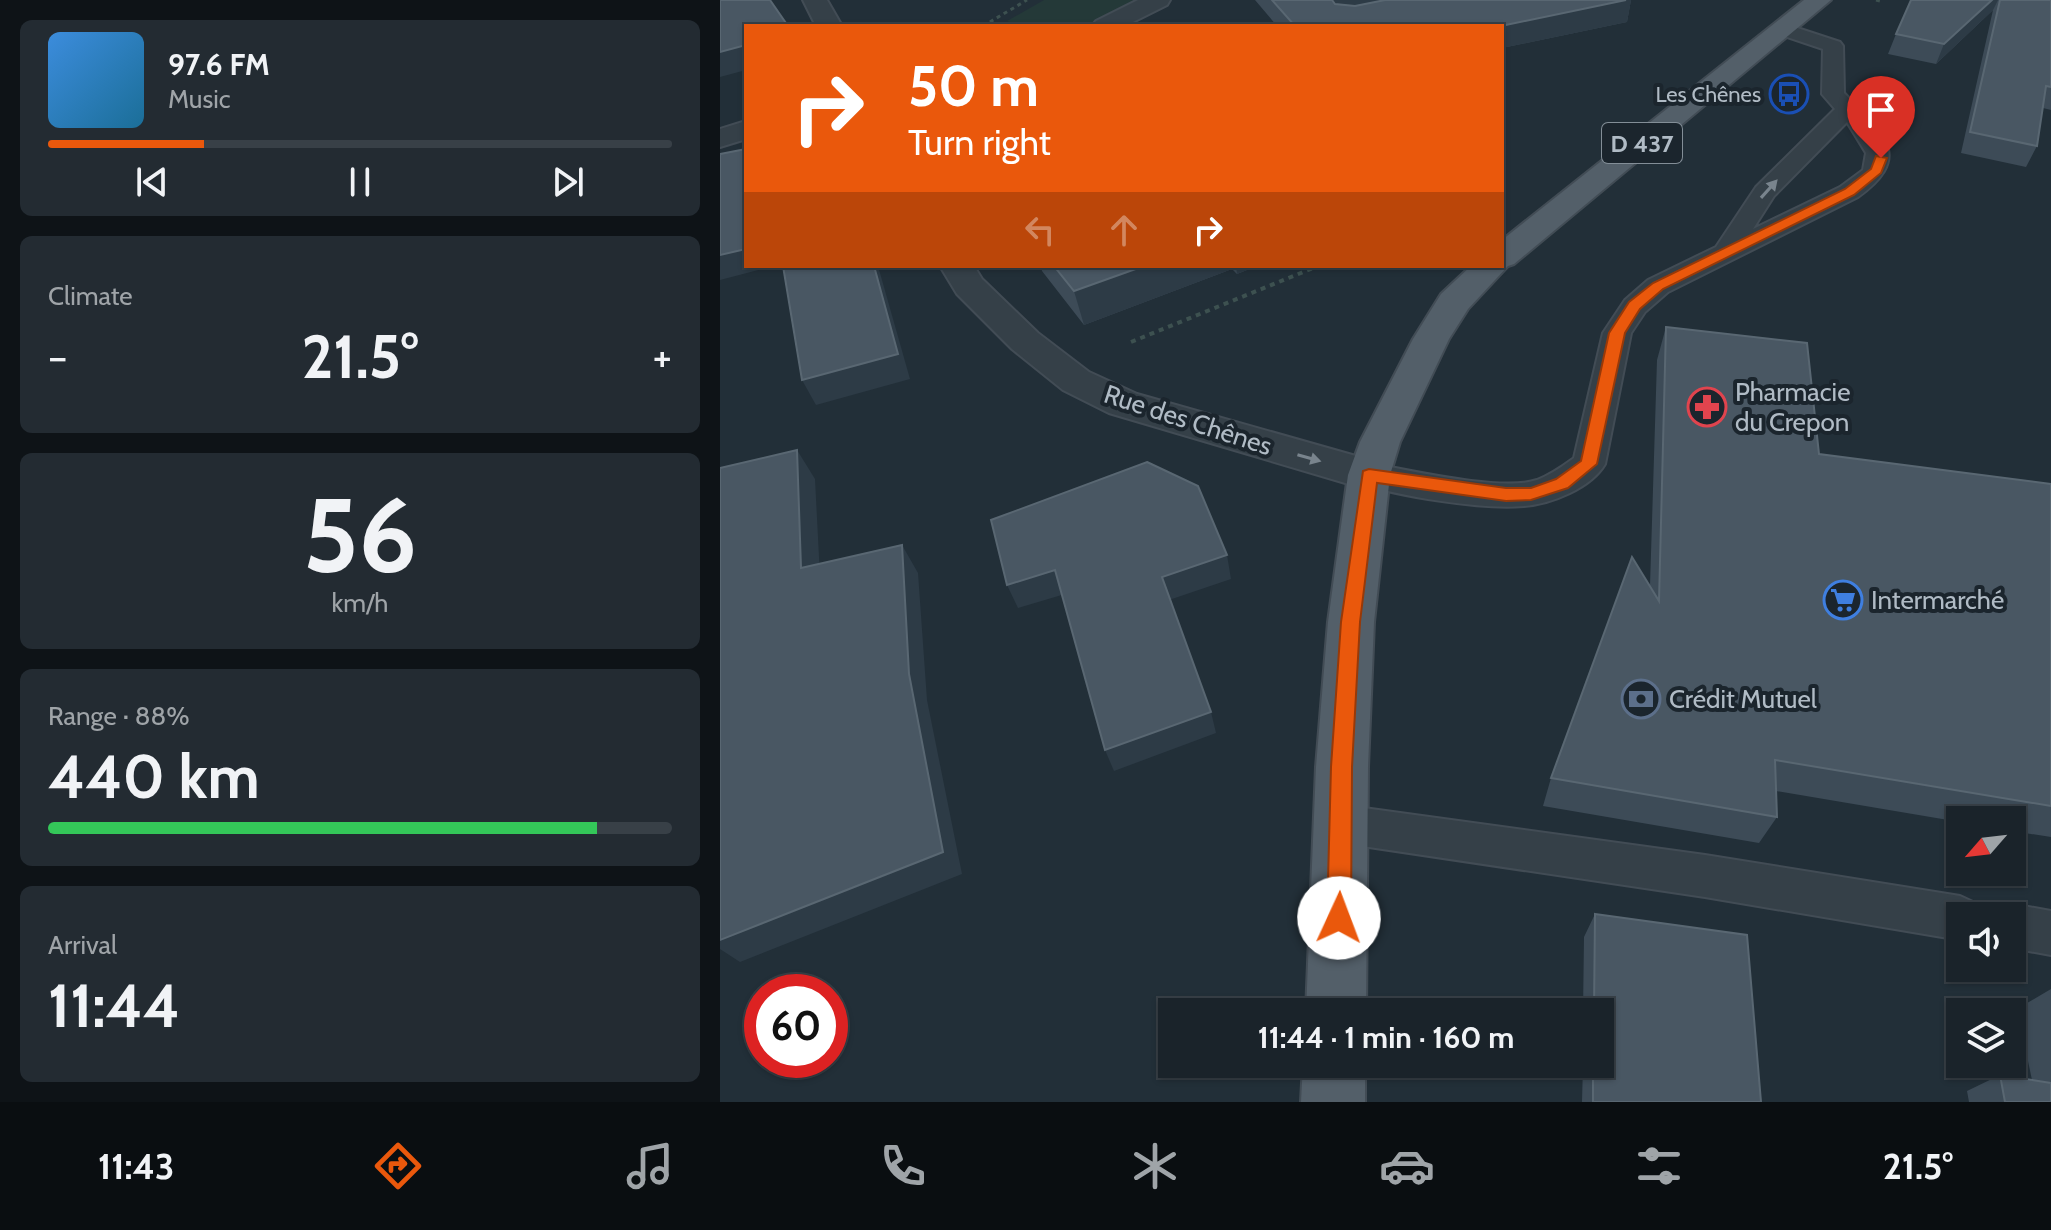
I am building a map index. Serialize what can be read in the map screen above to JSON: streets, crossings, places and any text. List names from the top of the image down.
{
  "streets": {
    "main road": ["D 437"],
    "street": ["Rue des Chênes"]
  },
  "one_way": ["Rue des Chênes"],
  "places": {
    "bus stop": ["Les Chênes"],
    "pharmacy": ["Pharmacie du Crepon"],
    "supermarket": ["Intermarché"],
    "bank": ["Crédit Mutuel"]
  },
  "north": "bottom left",
  "page": {
    "turn": ["50 m", "Turn right"],
    "song": ["97.6 FM", "Music"],
    "tile": [
      "Climate",
      ["56", "km/h"],
      ["Range · 88%", "440 km"],
      ["Arrival", "11:44"]
    ],
    "heat": ["−", "21.5°", "+"],
    "limit": "60",
    "trip": "11:44 · 1 min · 160 m",
    "tabs": ["11:43", "21.5°"]
  }
}
